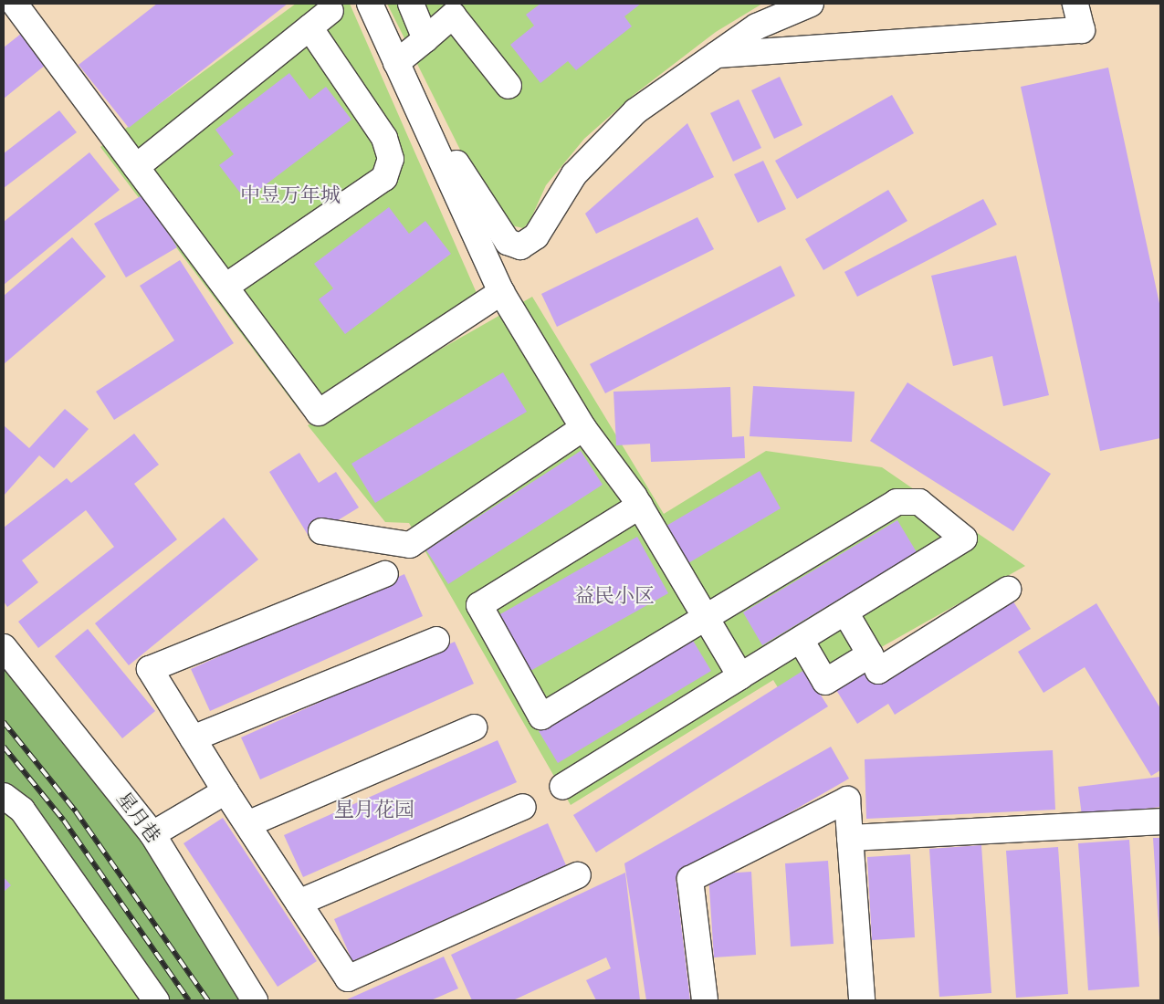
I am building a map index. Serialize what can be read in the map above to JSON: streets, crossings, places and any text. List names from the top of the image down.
{
  "streets": {
    "street": ["星月巷"]
  },
  "districts": ["中昱万年城", "益民小区", "星月花园"]
}
